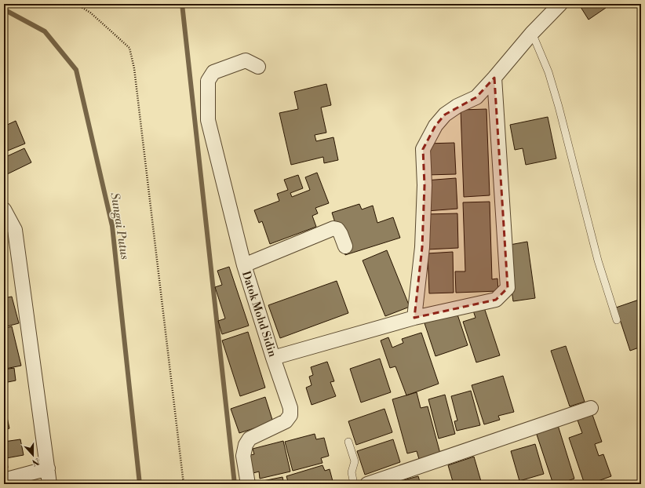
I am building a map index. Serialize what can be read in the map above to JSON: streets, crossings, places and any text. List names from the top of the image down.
{
  "streets": {
    "street": ["Datok Mohd Sidin"]
  },
  "water": ["Sungai Putus"],
  "north": "bottom"
}
